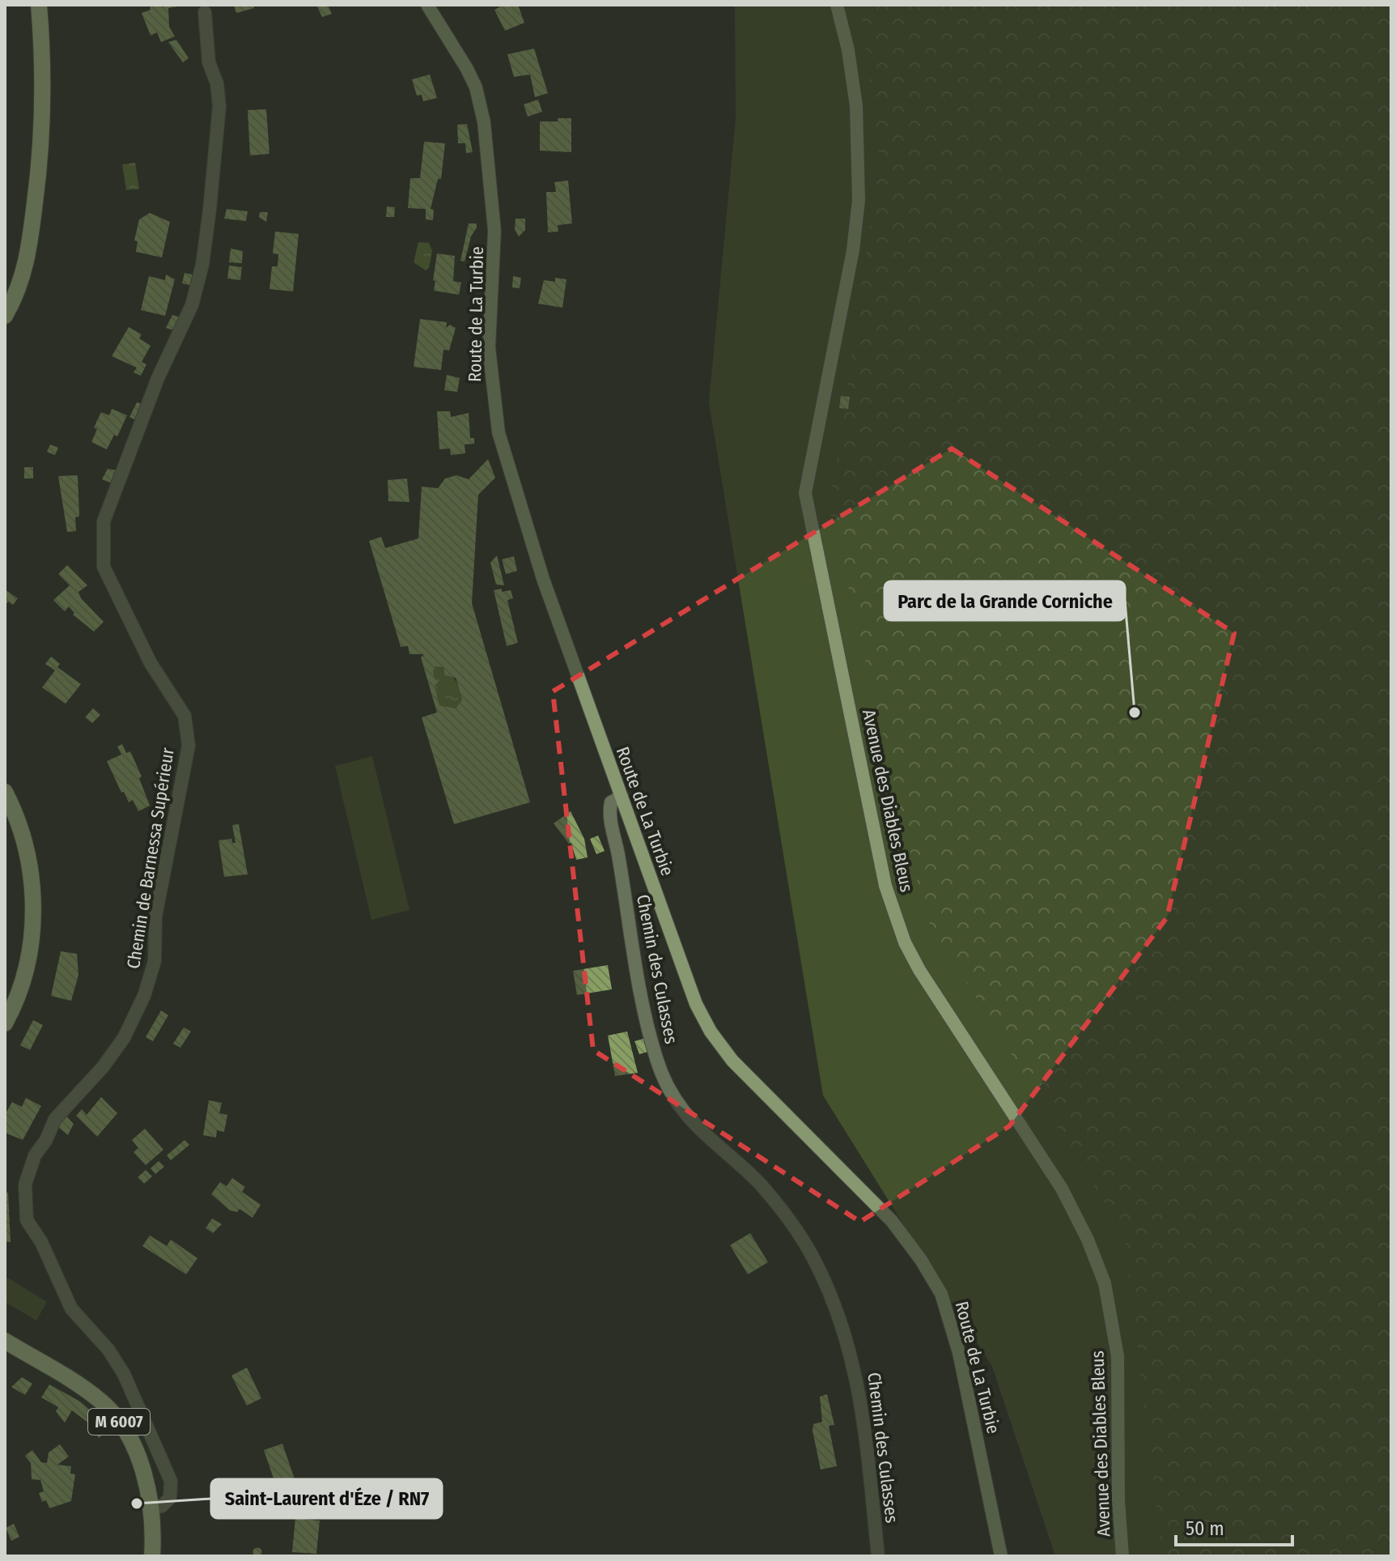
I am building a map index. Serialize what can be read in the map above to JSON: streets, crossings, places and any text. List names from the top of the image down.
{
  "streets": {
    "main road": ["Route de La Turbie", "Avenue des Diables Bleus", "M 6007"],
    "street": ["Chemin de Barnessa Supérieur", "Chemin des Culasses"]
  },
  "crossings": [
    ["Route de La Turbie", "Chemin des Culasses"],
    ["Chemin de Barnessa Supérieur", "M 6007"]
  ],
  "places": ["Parc de la Grande Corniche", "Saint-Laurent d'Éze / RN7"],
  "scale_bar": "50 m"
}
